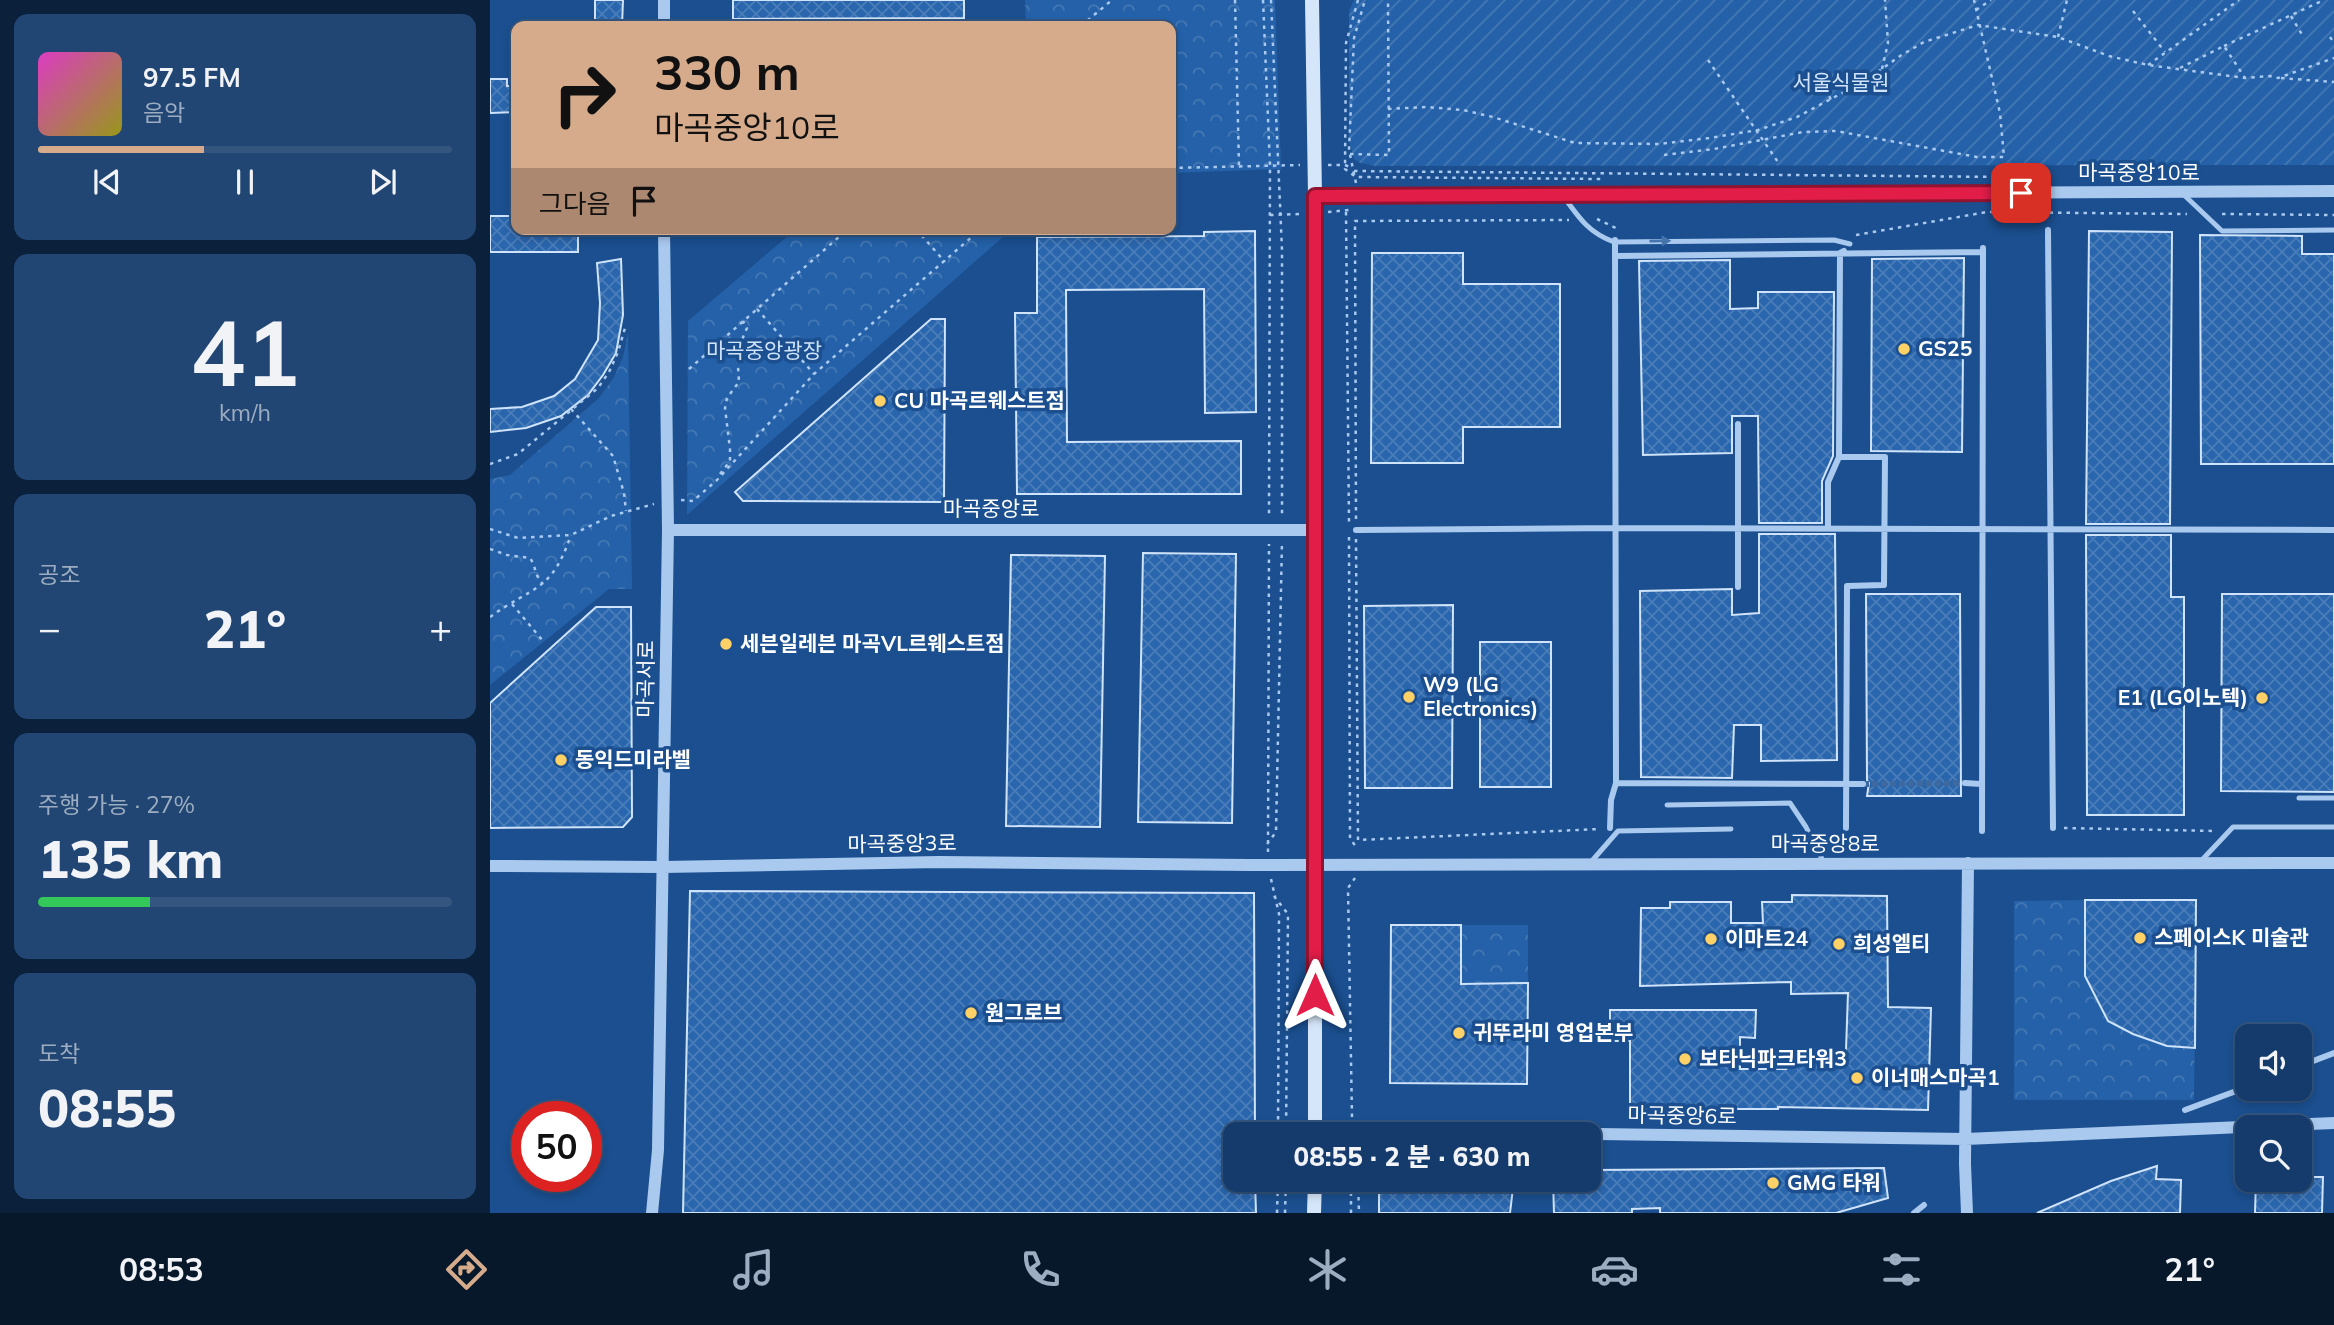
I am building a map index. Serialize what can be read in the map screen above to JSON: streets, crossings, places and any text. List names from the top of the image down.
{
  "streets": {
    "street": [
      "마곡중앙10로",
      "마곡중앙로",
      "마곡서로",
      "마곡중앙3로",
      "마곡중앙8로",
      "마곡중앙6로"
    ]
  },
  "crossings": [
    ["마곡중앙로", "마곡서로"],
    ["마곡서로", "마곡중앙3로"],
    ["마곡중앙3로", "마곡중앙8로"]
  ],
  "parks": ["서울식물원", "마곡중앙광장"],
  "places": [
    "GS25",
    "CU 마곡르웨스트점",
    "세븐일레븐 마곡VL르웨스트점",
    "W9 (LG Electronics)",
    "E1 (LG이노텍)",
    "동익드미라벨",
    "스페이스K 미술관",
    "이마트24",
    "희성엘티",
    "원그로브",
    "귀뚜라미 영업본부",
    "보타닉파크타워3",
    "이너매스마곡1",
    "GMG 타워"
  ],
  "page": {
    "turn": ["330 m", "마곡중앙10로"],
    "song": ["97.5 FM", "음악"],
    "then": "그다음",
    "tile": [
      ["41", "km/h"],
      "공조",
      ["주행 가능 · 27%", "135 km"],
      ["도착", "08:55"]
    ],
    "heat": ["−", "21°", "+"],
    "limit": "50",
    "trip": "08:55 · 2 분 · 630 m",
    "tabs": ["08:53", "21°"]
  }
}
